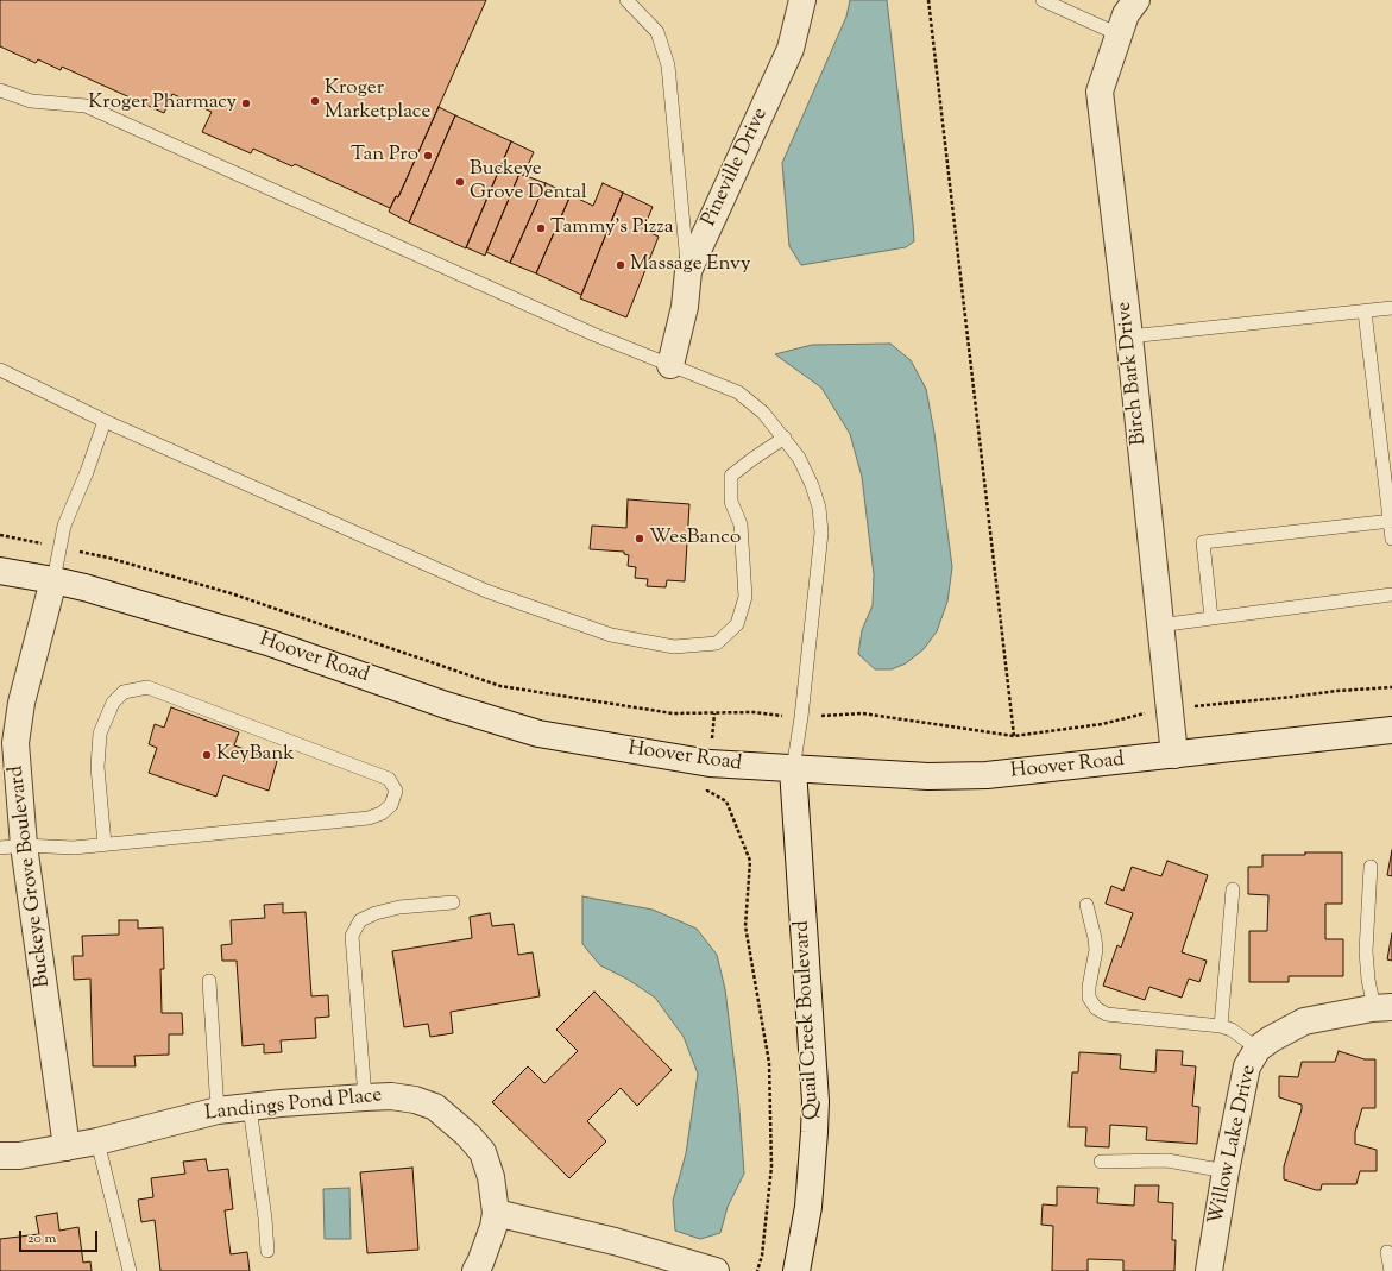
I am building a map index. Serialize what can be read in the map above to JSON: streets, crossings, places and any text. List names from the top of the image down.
{
  "streets": {
    "street": [
      "Pineville Drive",
      "Birch Bark Drive",
      "Hoover Road",
      "Buckeye Grove Boulevard",
      "Quail Creek Boulevard",
      "Landings Pond Place",
      "Willow Lake Drive"
    ]
  },
  "crossings": [
    ["Birch Bark Drive", "Hoover Road"],
    ["Hoover Road", "Buckeye Grove Boulevard"],
    ["Hoover Road", "Quail Creek Boulevard"],
    ["Buckeye Grove Boulevard", "Landings Pond Place"]
  ],
  "places": [
    "Kroger Marketplace",
    "Kroger Pharmacy",
    "Tan Pro",
    "Buckeye Grove Dental",
    "Tammy's Pizza",
    "Massage Envy",
    "WesBanco",
    "KeyBank"
  ],
  "scale_bar": "20 m"
}
